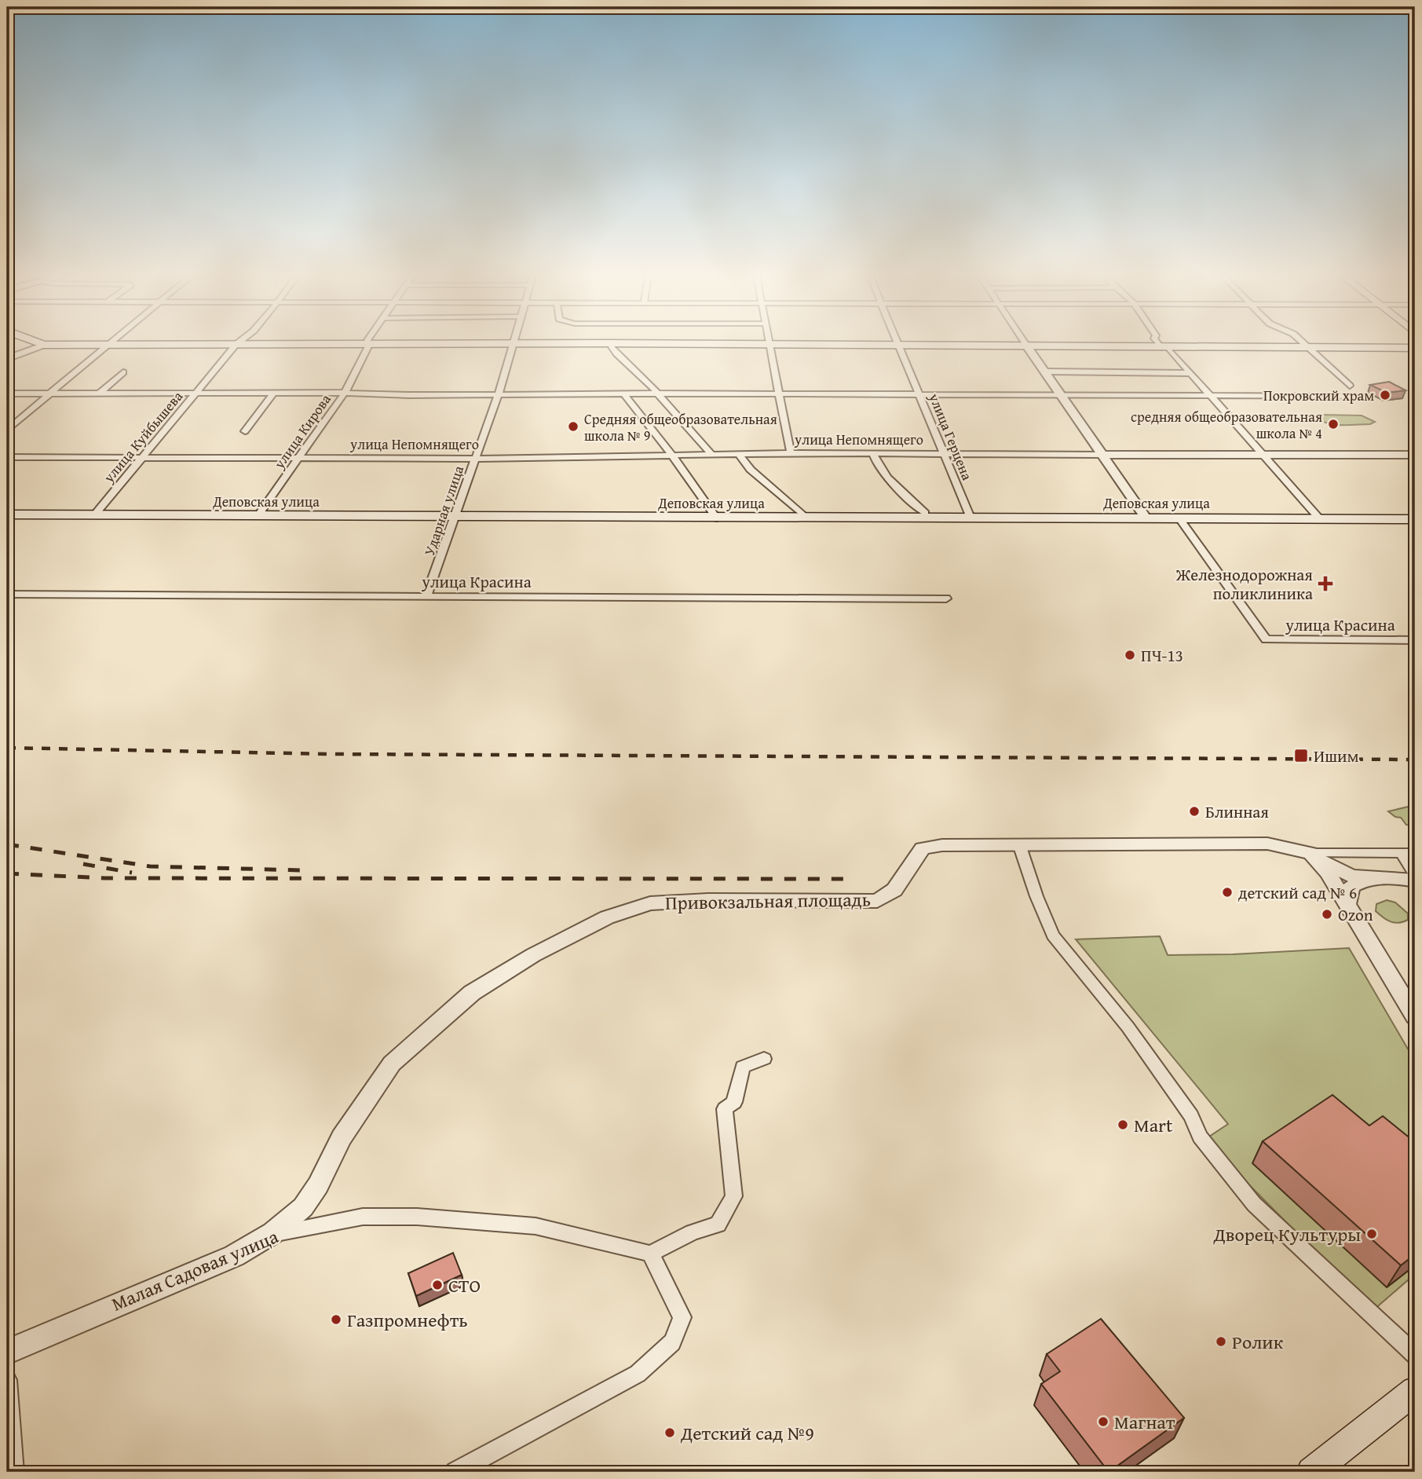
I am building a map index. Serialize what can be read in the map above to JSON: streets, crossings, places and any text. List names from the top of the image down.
{
  "streets": {
    "main road": ["Деповская улица"],
    "street": [
      "улица Кирова",
      "улица Куйбышева",
      "улица Герцена",
      "улица Непомнящего",
      "Ударная улица",
      "улица Красина",
      "Привокзальная площадь",
      "Малая Садовая улица"
    ]
  },
  "crossings": [
    ["улица Кирова", "улица Непомнящего"],
    ["улица Кирова", "Деповская улица"],
    ["улица Куйбышева", "улица Непомнящего"],
    ["улица Куйбышева", "Деповская улица"],
    ["улица Герцена", "улица Непомнящего"],
    ["улица Герцена", "Деповская улица"],
    ["улица Непомнящего", "Ударная улица"],
    ["Деповская улица", "Ударная улица"],
    ["Деповская улица", "улица Красина"],
    ["Ударная улица", "улица Красина"],
    ["Привокзальная площадь", "Малая Садовая улица"]
  ],
  "places": {
    "other": [
      "Покровский храм",
      "средняя общеобразовательная школа № 4",
      "Средняя общеобразовательная школа № 9",
      "ПЧ-13",
      "Блинная",
      "детский сад № 6",
      "Ozon",
      "Mart",
      "Дворец Культуры",
      "СТО",
      "Газпромнефть",
      "Ролик",
      "Магнат",
      "Детский сад №9"
    ],
    "health": ["Железнодорожная поликлиника"],
    "transit": ["Ишим"]
  }
}
